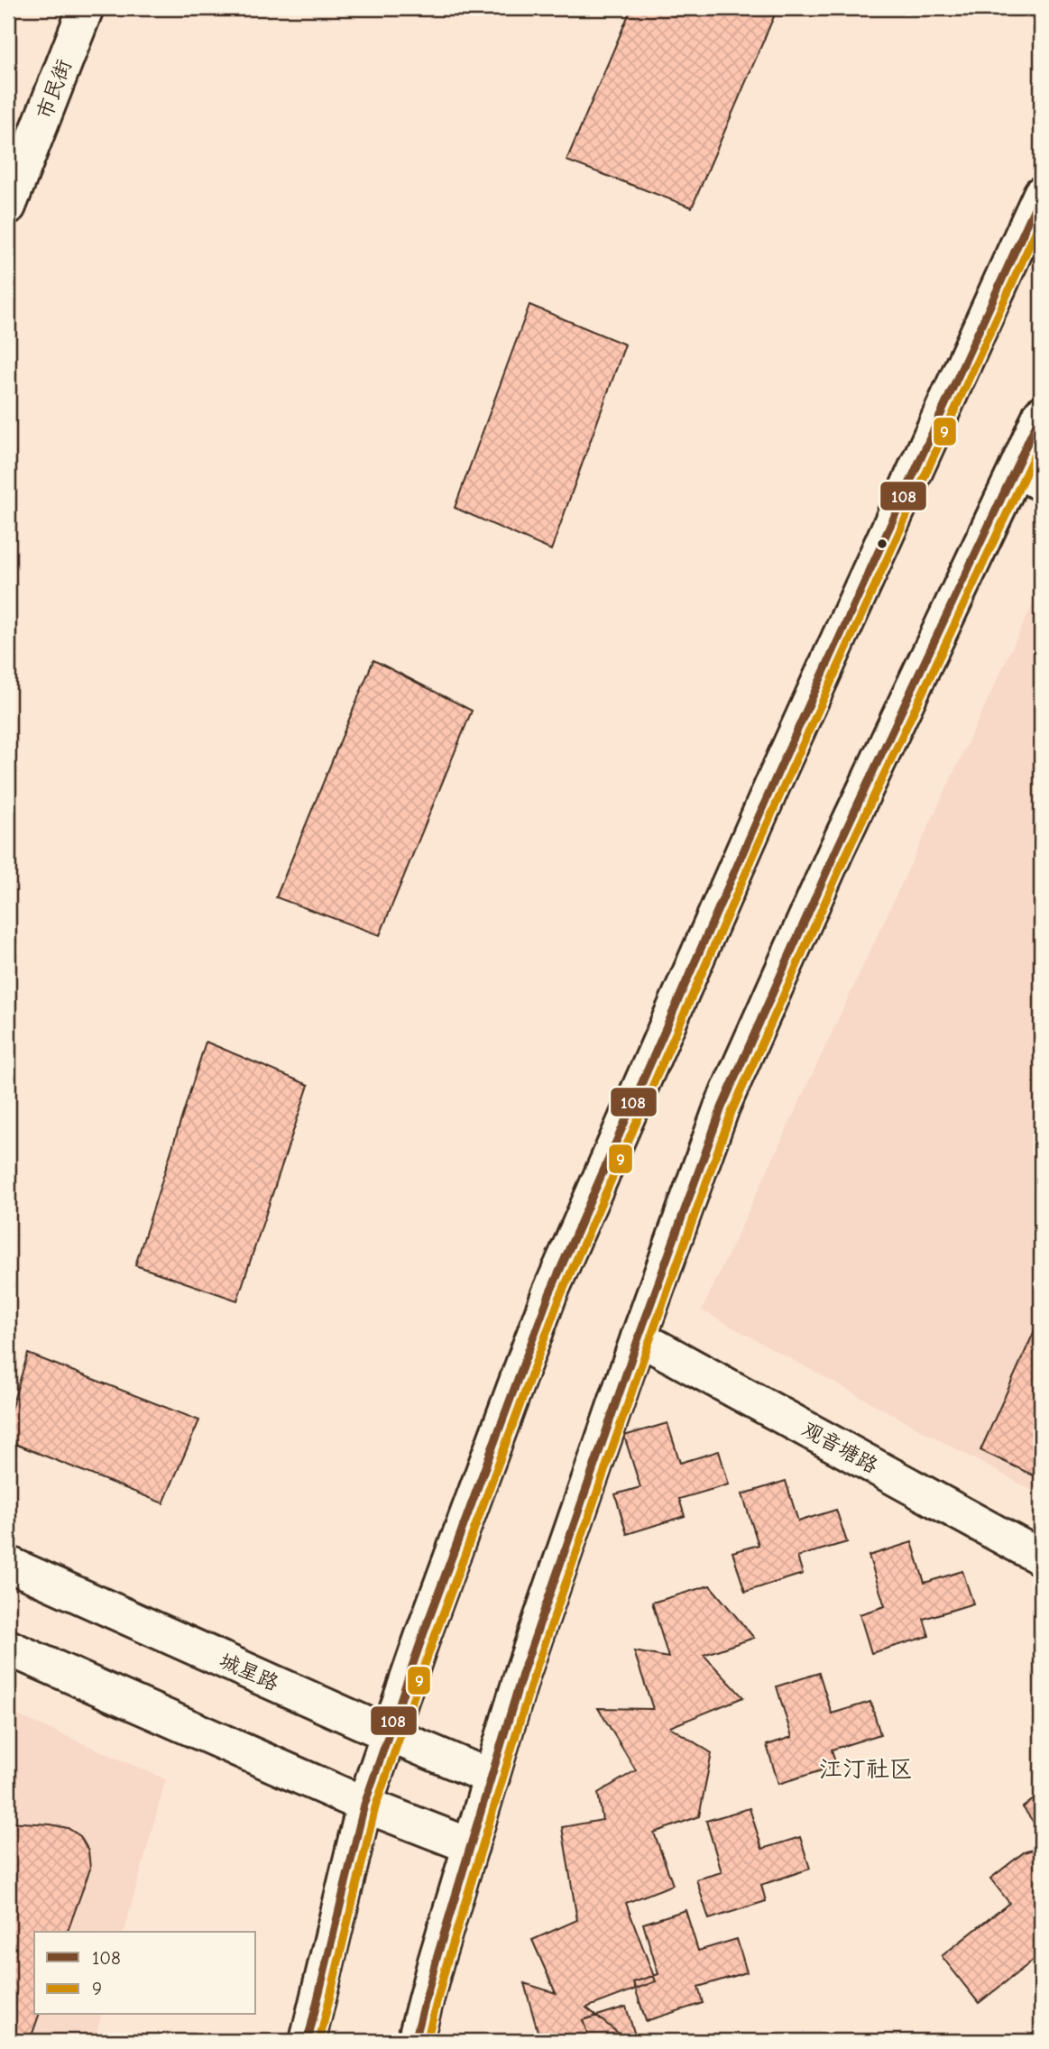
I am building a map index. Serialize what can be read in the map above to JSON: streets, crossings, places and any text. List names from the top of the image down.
{
  "streets": {
    "main road": ["市民街", "观音塘路", "城星路"]
  },
  "districts": ["江汀社区"],
  "lines": ["transit line 108", "transit line 9"],
  "legend": ["108", "9"]
}
